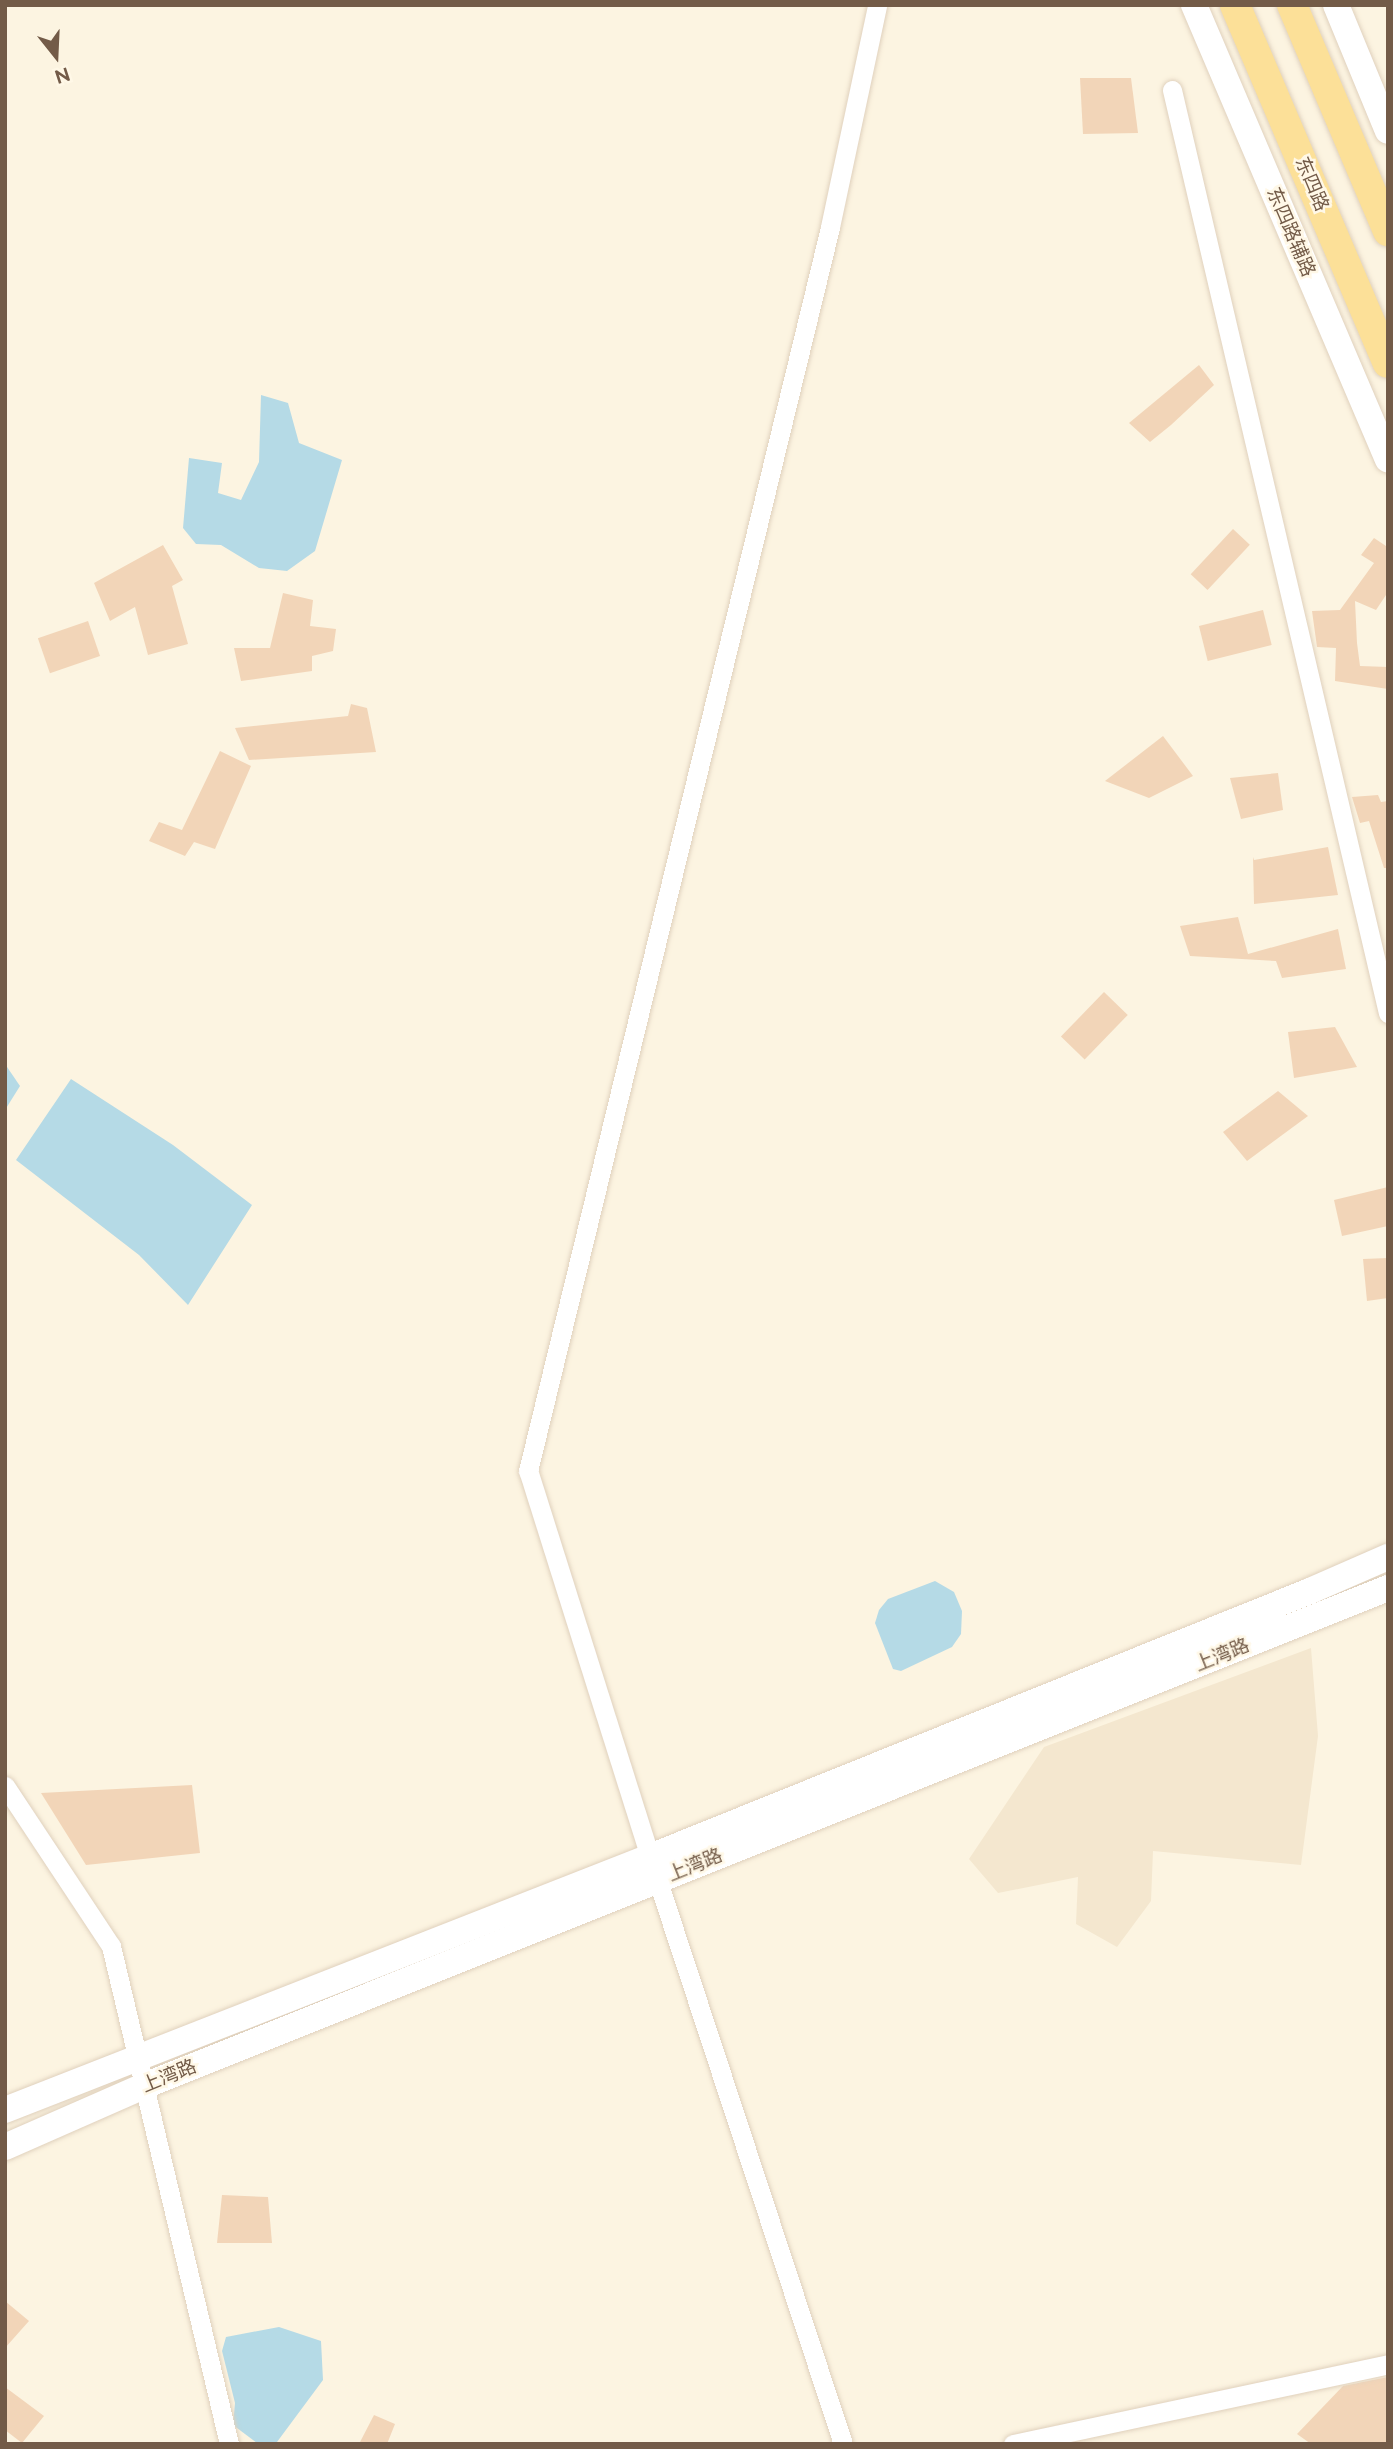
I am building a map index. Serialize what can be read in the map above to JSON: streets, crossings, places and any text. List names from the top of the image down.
{
  "streets": {
    "main road": ["东四路", "东四路辅路", "上湾路"]
  },
  "north": "bottom"
}
